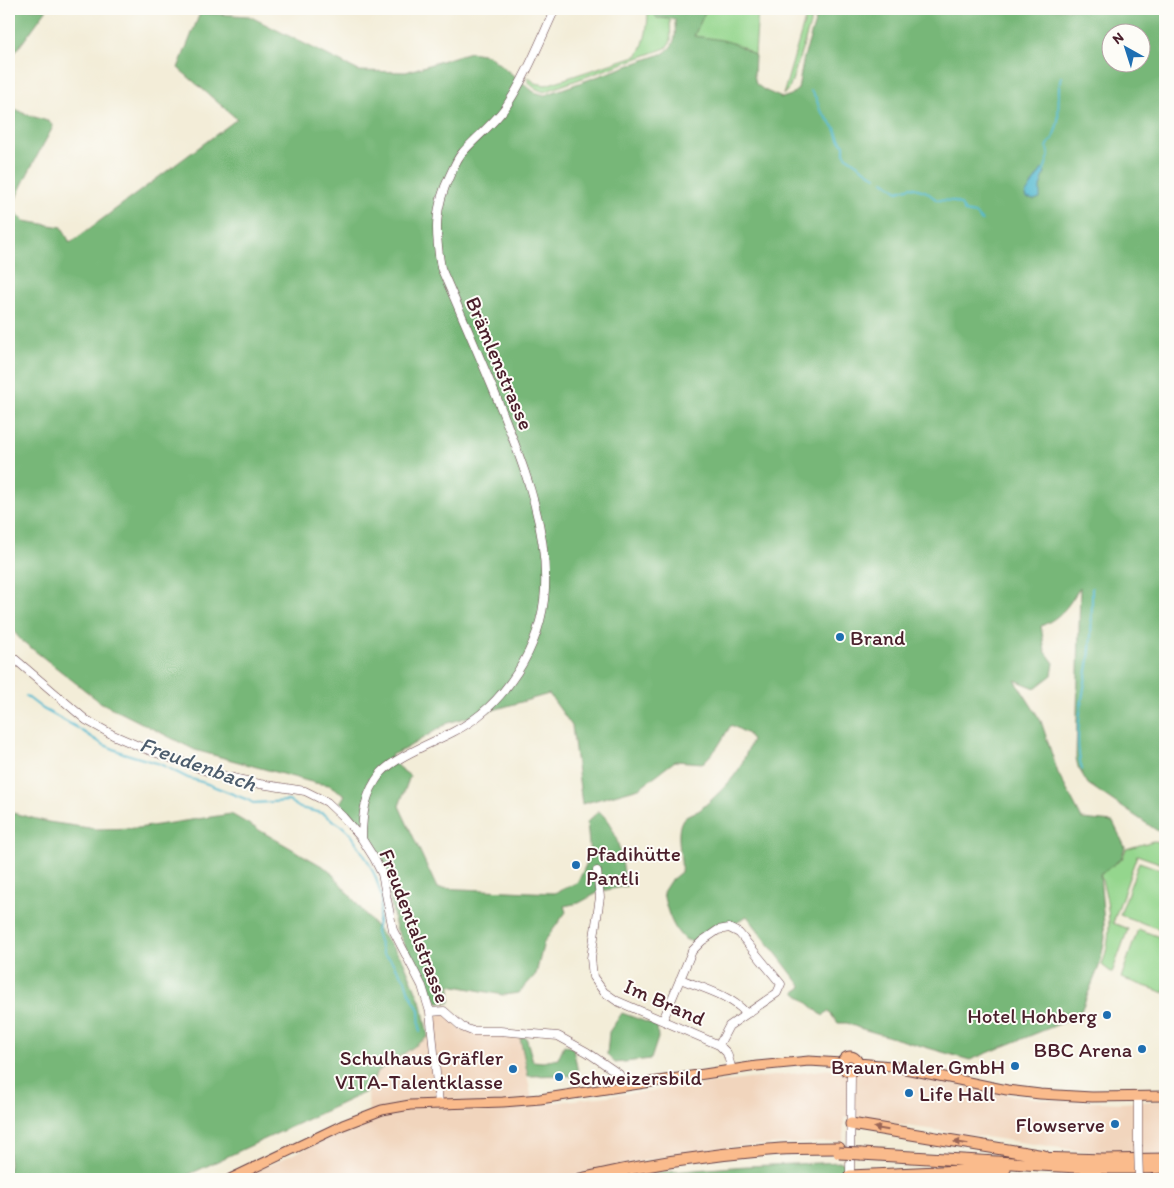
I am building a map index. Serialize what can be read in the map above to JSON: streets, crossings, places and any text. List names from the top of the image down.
{
  "streets": {
    "street": ["Brämlenstrasse", "Freudentalstrasse", "Im Brand"]
  },
  "crossings": [
    ["Brämlenstrasse", "Freudentalstrasse"]
  ],
  "water": ["Freudenbach"],
  "places": [
    "Brand",
    "Pfadihütte Pantli",
    "Hotel Hohberg",
    "BBC Arena",
    "Braun Maler GmbH",
    "Schulhaus Gräfler VITA-Talentklasse",
    "Schweizersbild",
    "Life Hall",
    "Flowserve"
  ],
  "north": "top left"
}
